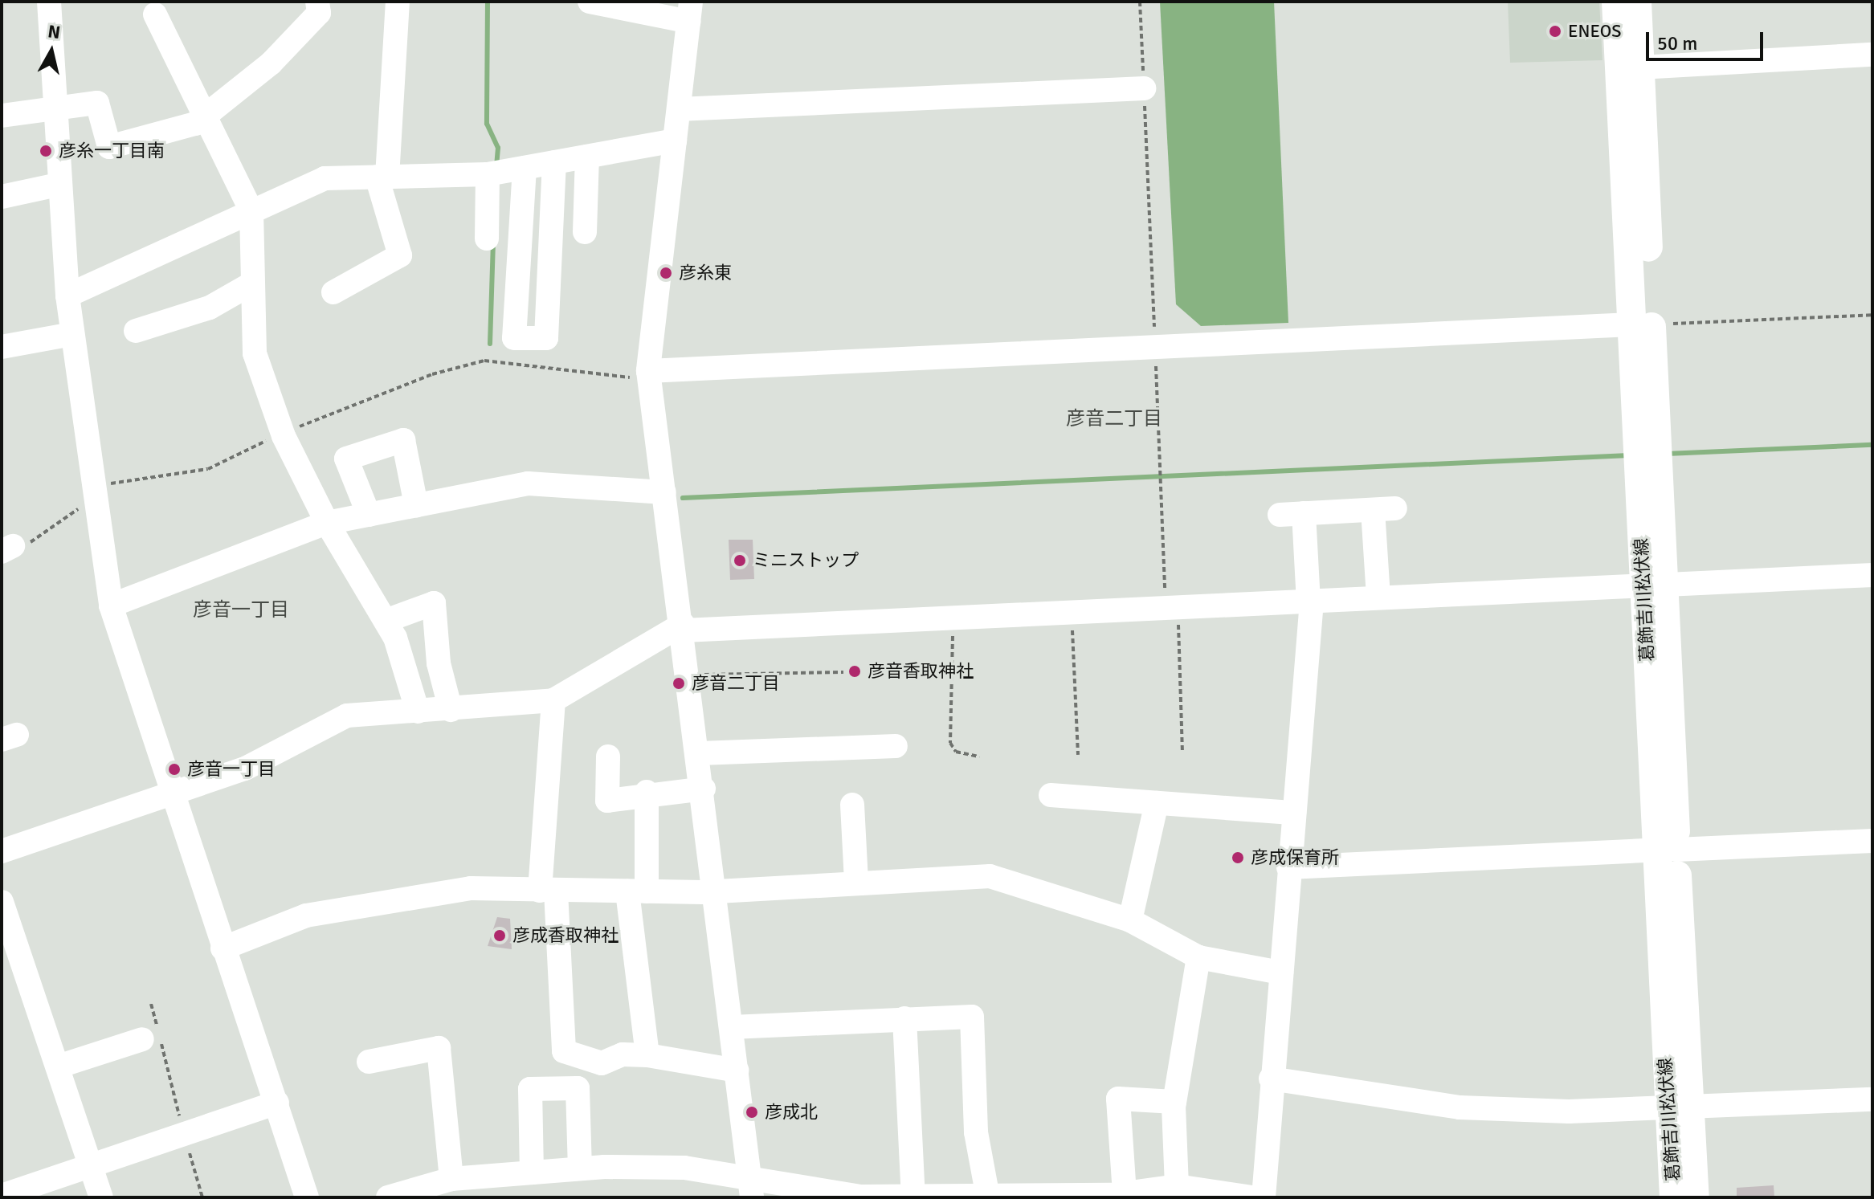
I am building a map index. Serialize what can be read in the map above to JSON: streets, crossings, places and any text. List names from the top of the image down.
{
  "streets": {
    "main road": ["葛飾吉川松伏線"]
  },
  "districts": ["彦音二丁目", "彦音一丁目"],
  "places": [
    "ENEOS",
    "彦糸一丁目南",
    "彦糸東",
    "ミニストップ",
    "彦音香取神社",
    "彦音二丁目",
    "彦音一丁目",
    "彦成保育所",
    "彦成香取神社",
    "彦成北"
  ],
  "scale_bar": "50 m",
  "north": "top"
}
